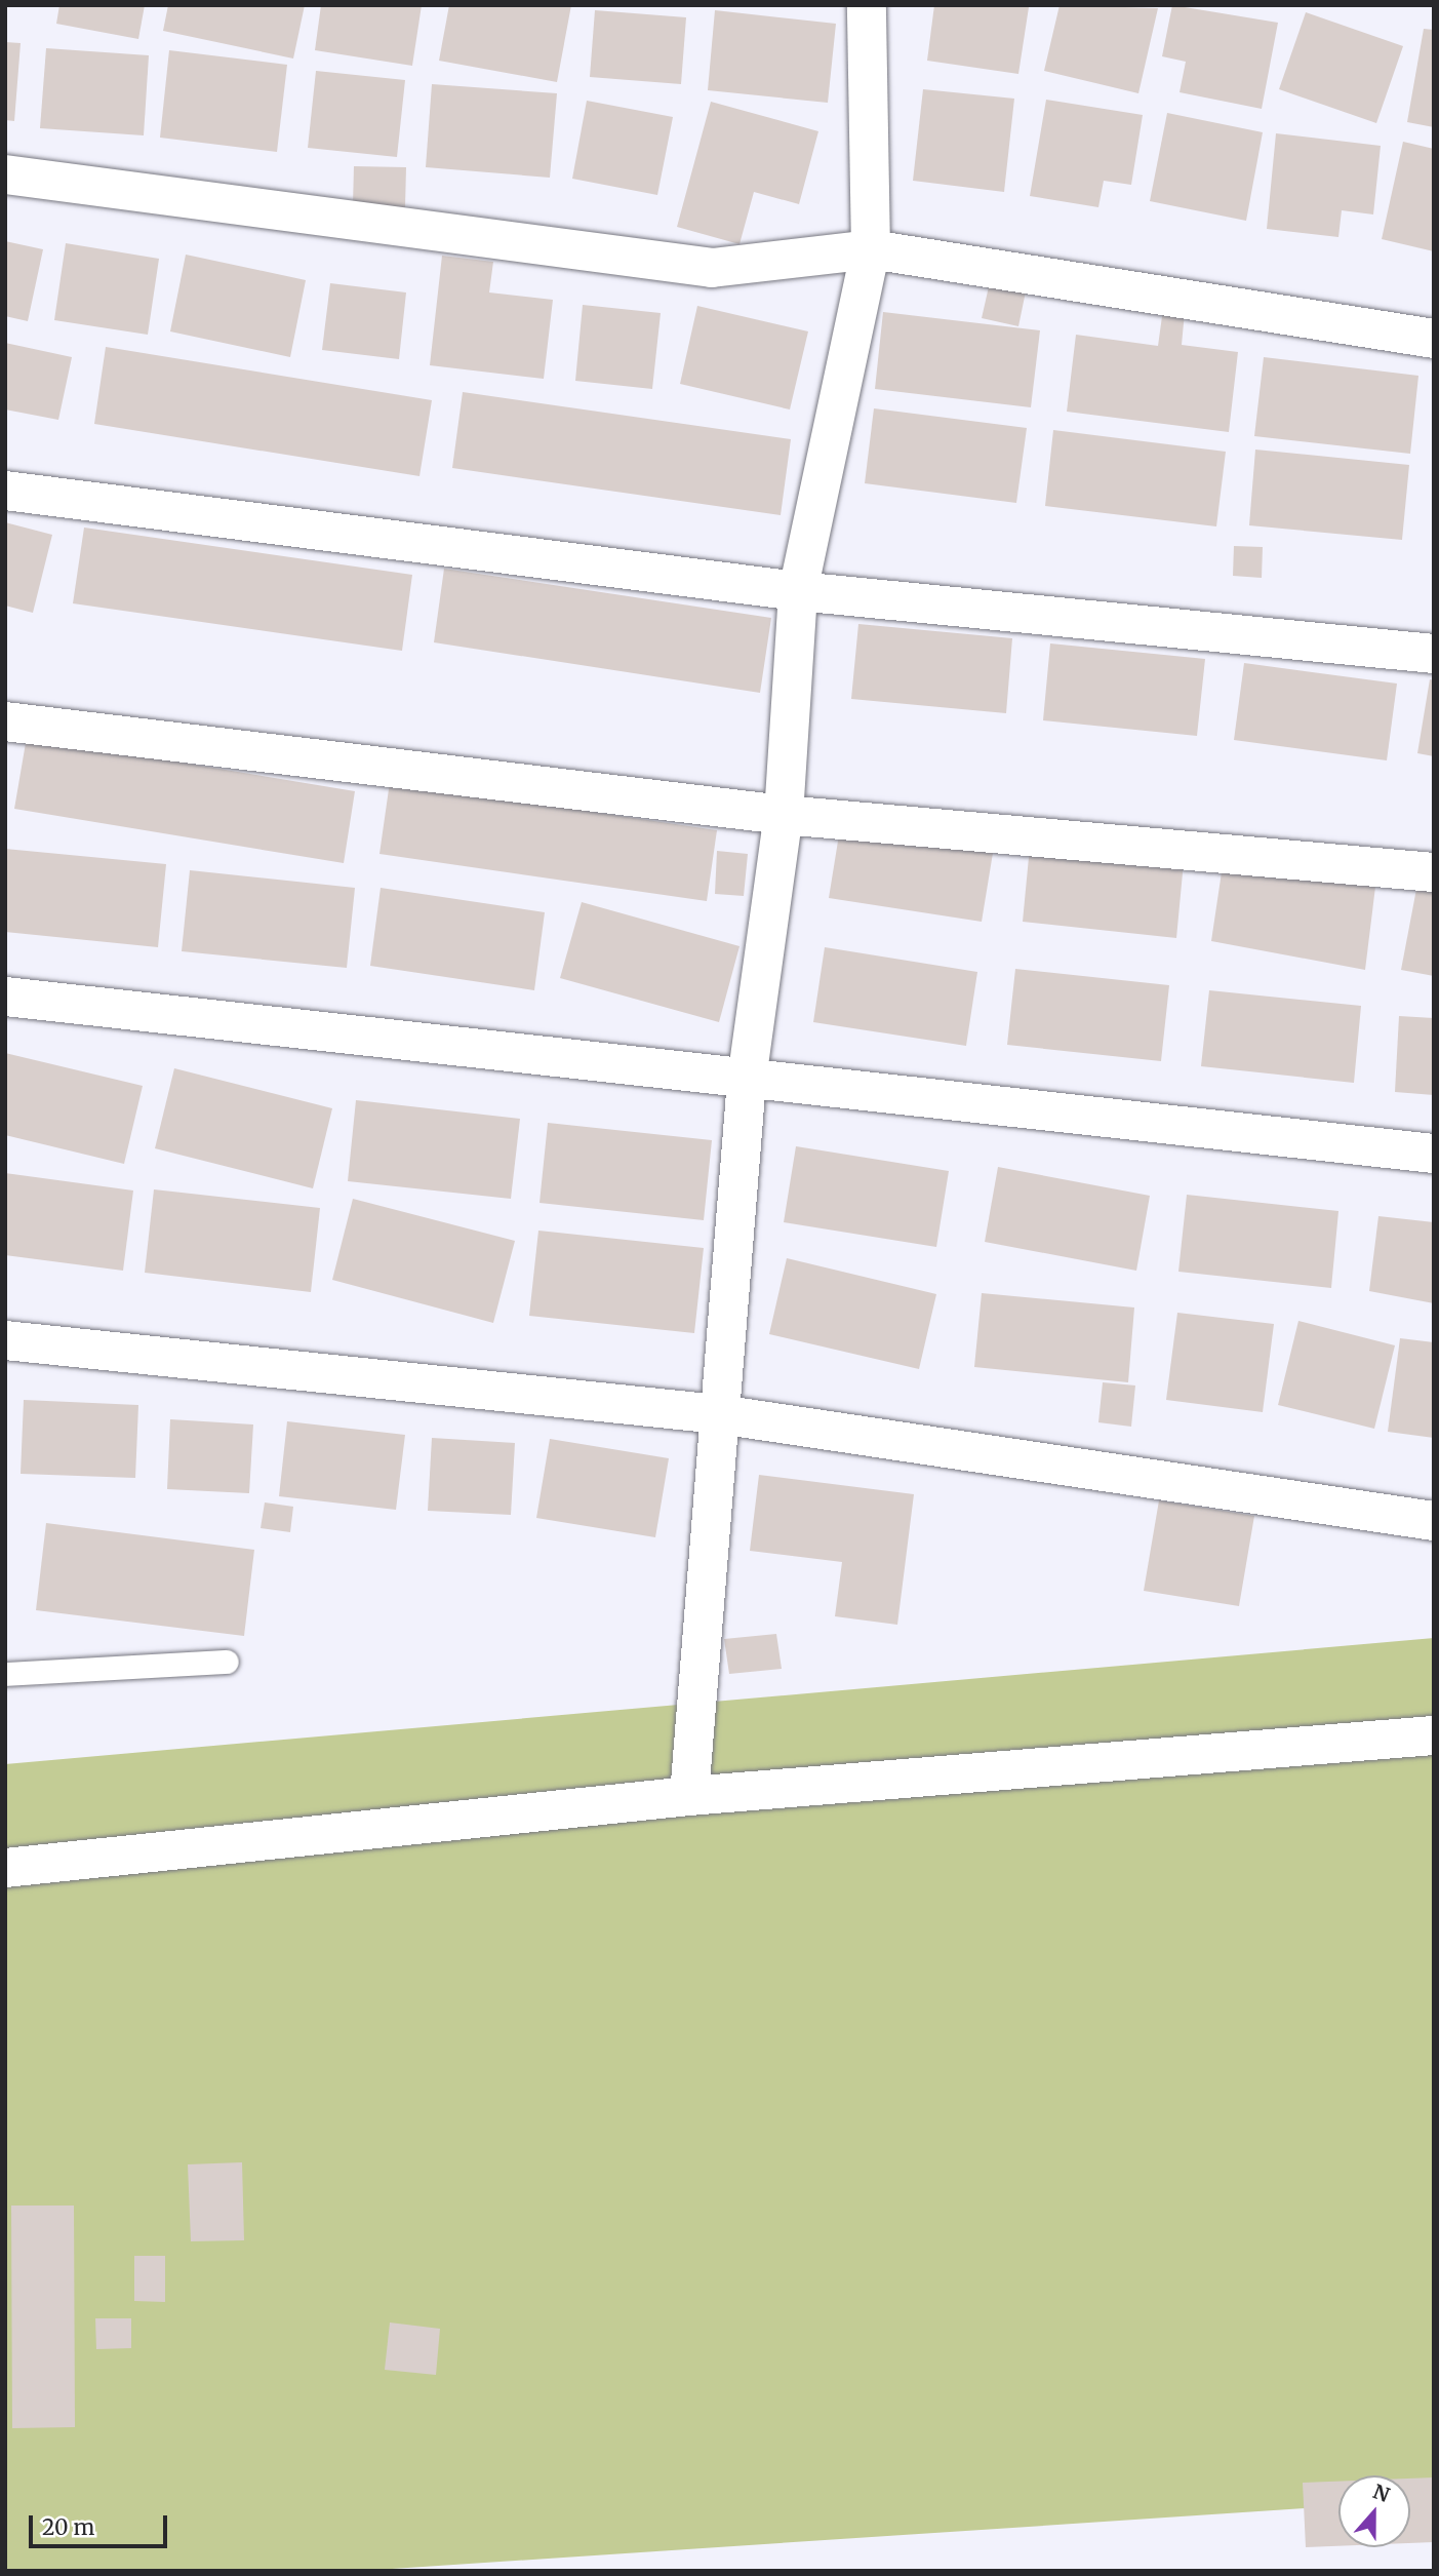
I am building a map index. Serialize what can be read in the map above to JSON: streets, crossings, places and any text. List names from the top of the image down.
{
  "scale_bar": "20 m",
  "north": "top"
}
